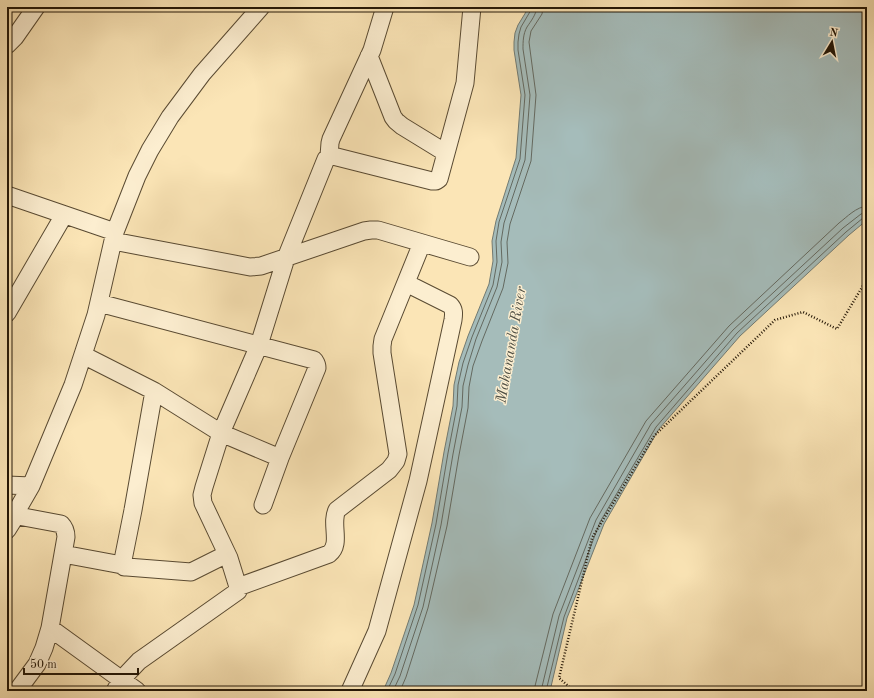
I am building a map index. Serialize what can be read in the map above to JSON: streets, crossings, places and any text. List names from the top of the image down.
{
  "water": ["Mahananda River"],
  "scale_bar": "50 m",
  "north": "top"
}
